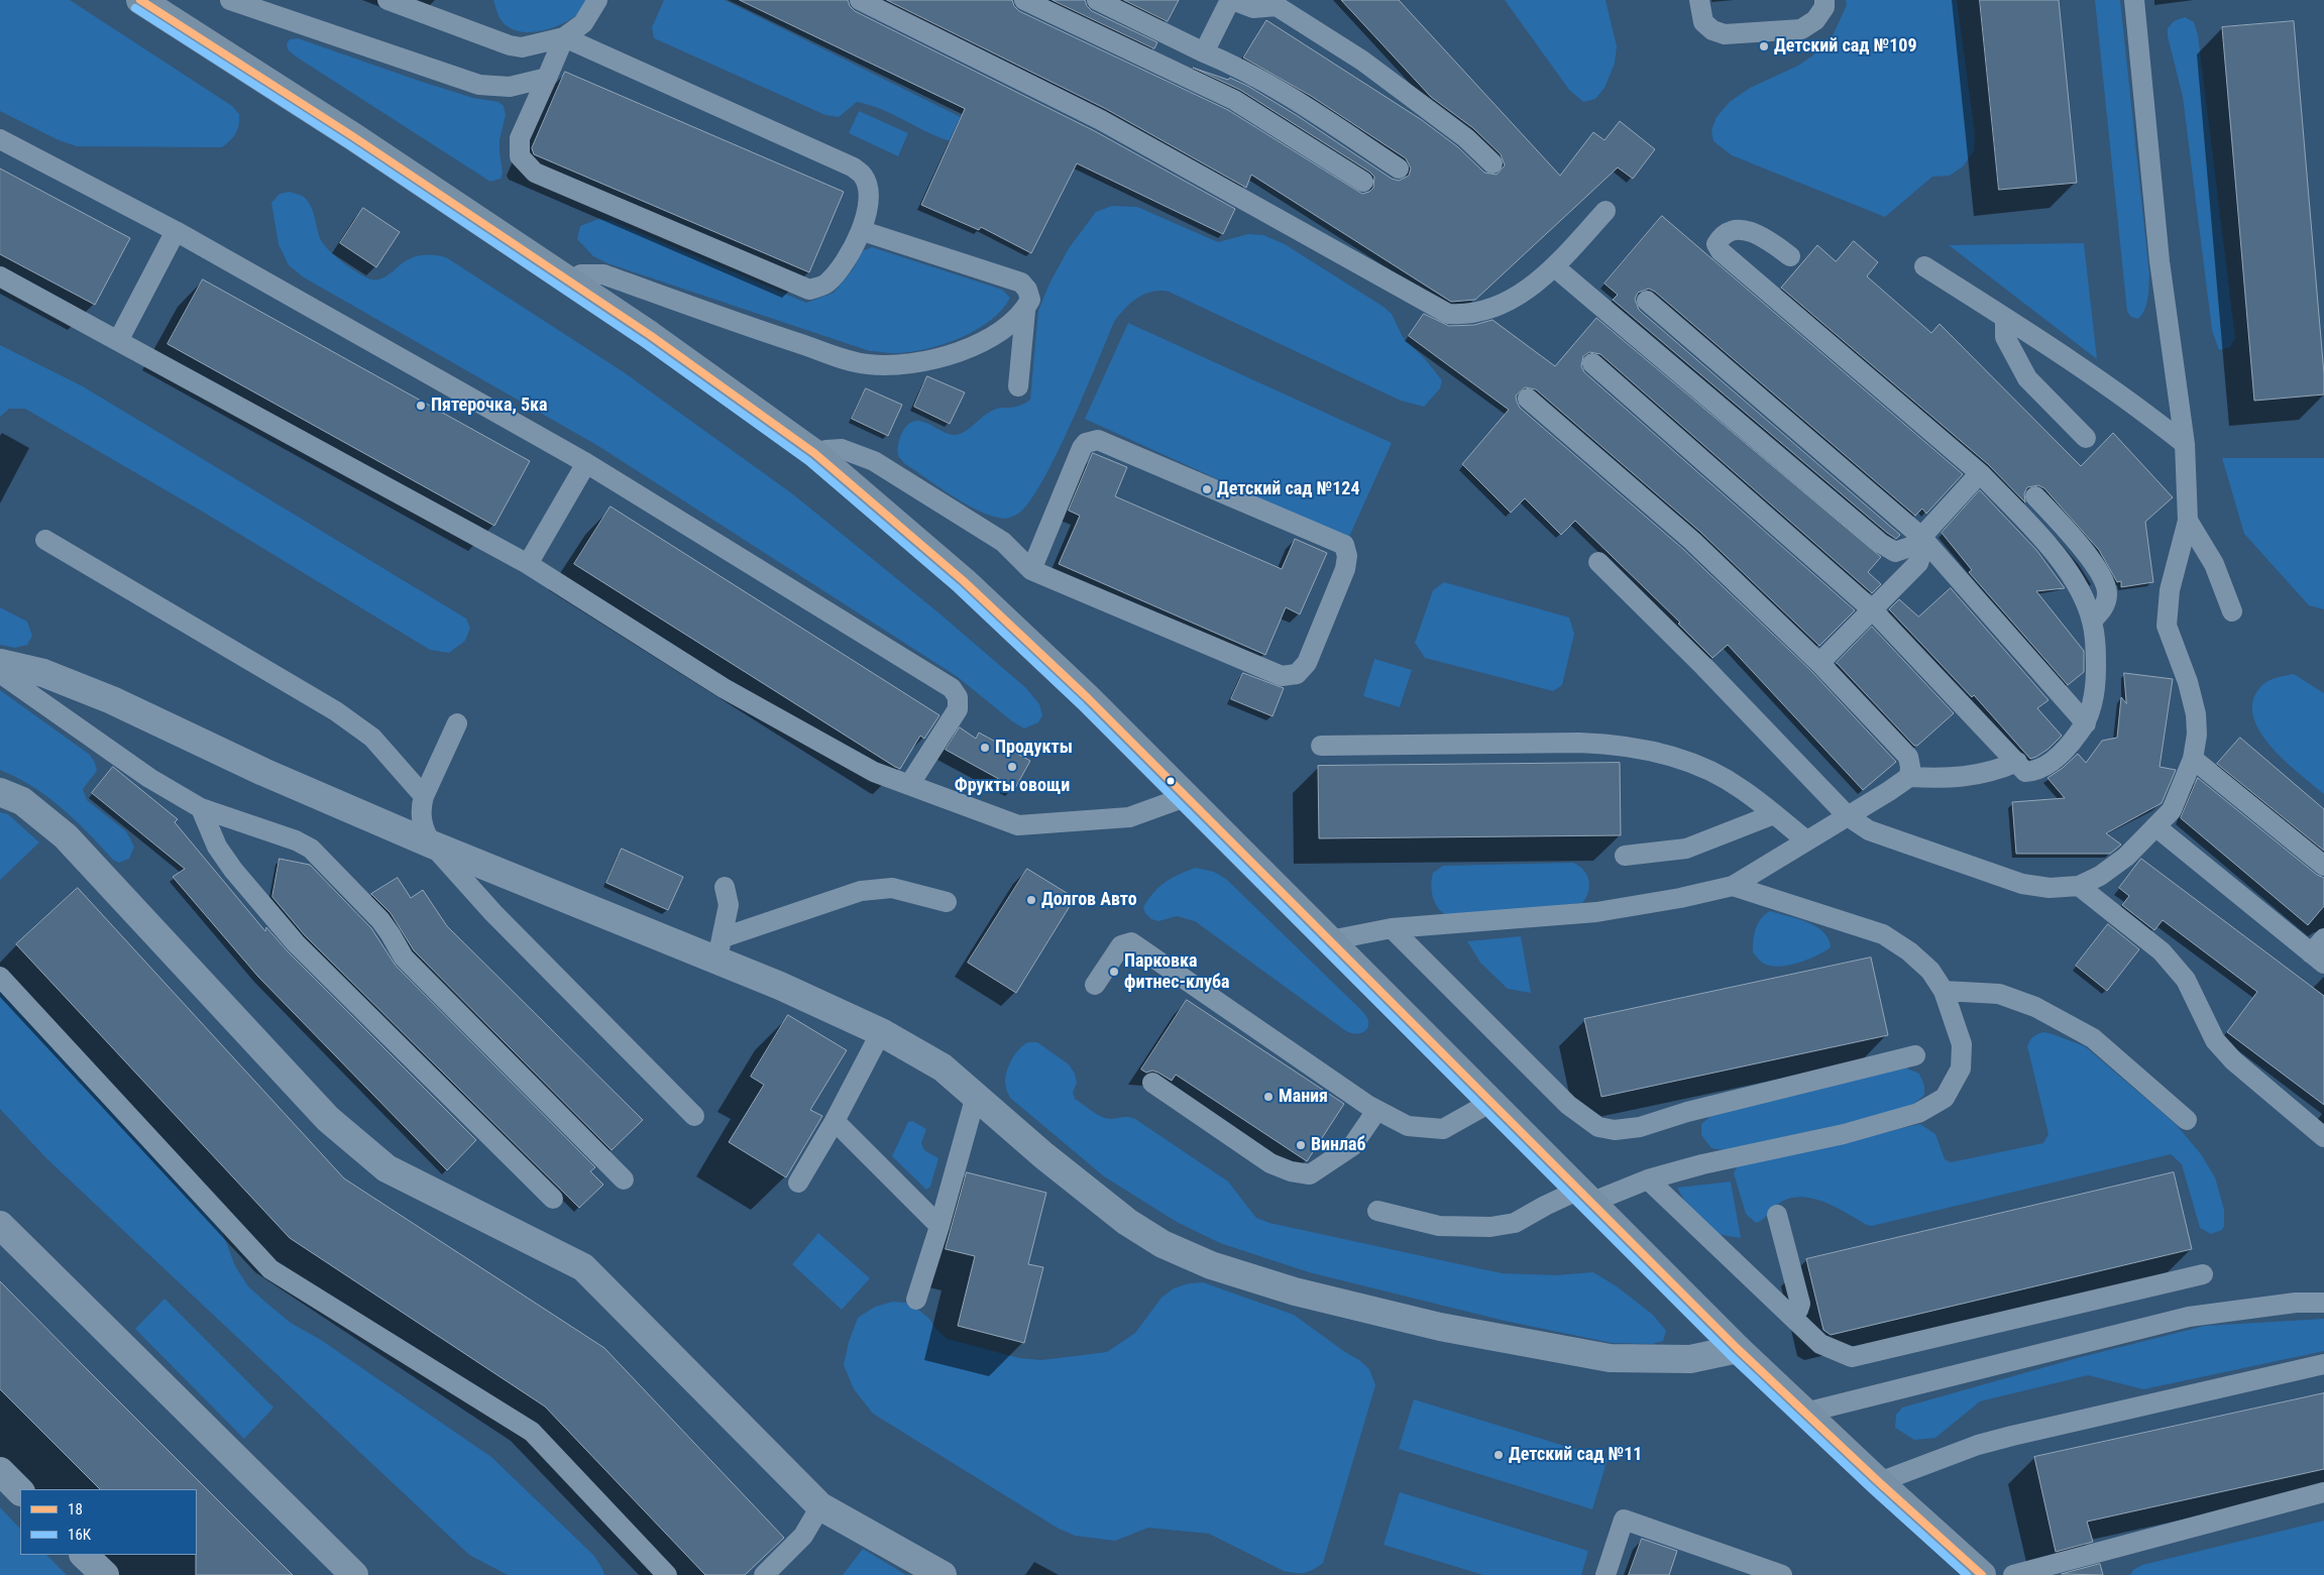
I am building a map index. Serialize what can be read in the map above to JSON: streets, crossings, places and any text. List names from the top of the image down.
{
  "places": [
    "Детский сад №109",
    "Пятерочка, 5ка",
    "Детский сад №124",
    "Продукты",
    "Фрукты овощи",
    "Долгов Авто",
    "Парковка фитнес-клуба",
    "Мания",
    "Винлаб",
    "Детский сад №11"
  ],
  "lines": ["transit line 18", "transit line 16К"],
  "legend": ["18", "16К"]
}
